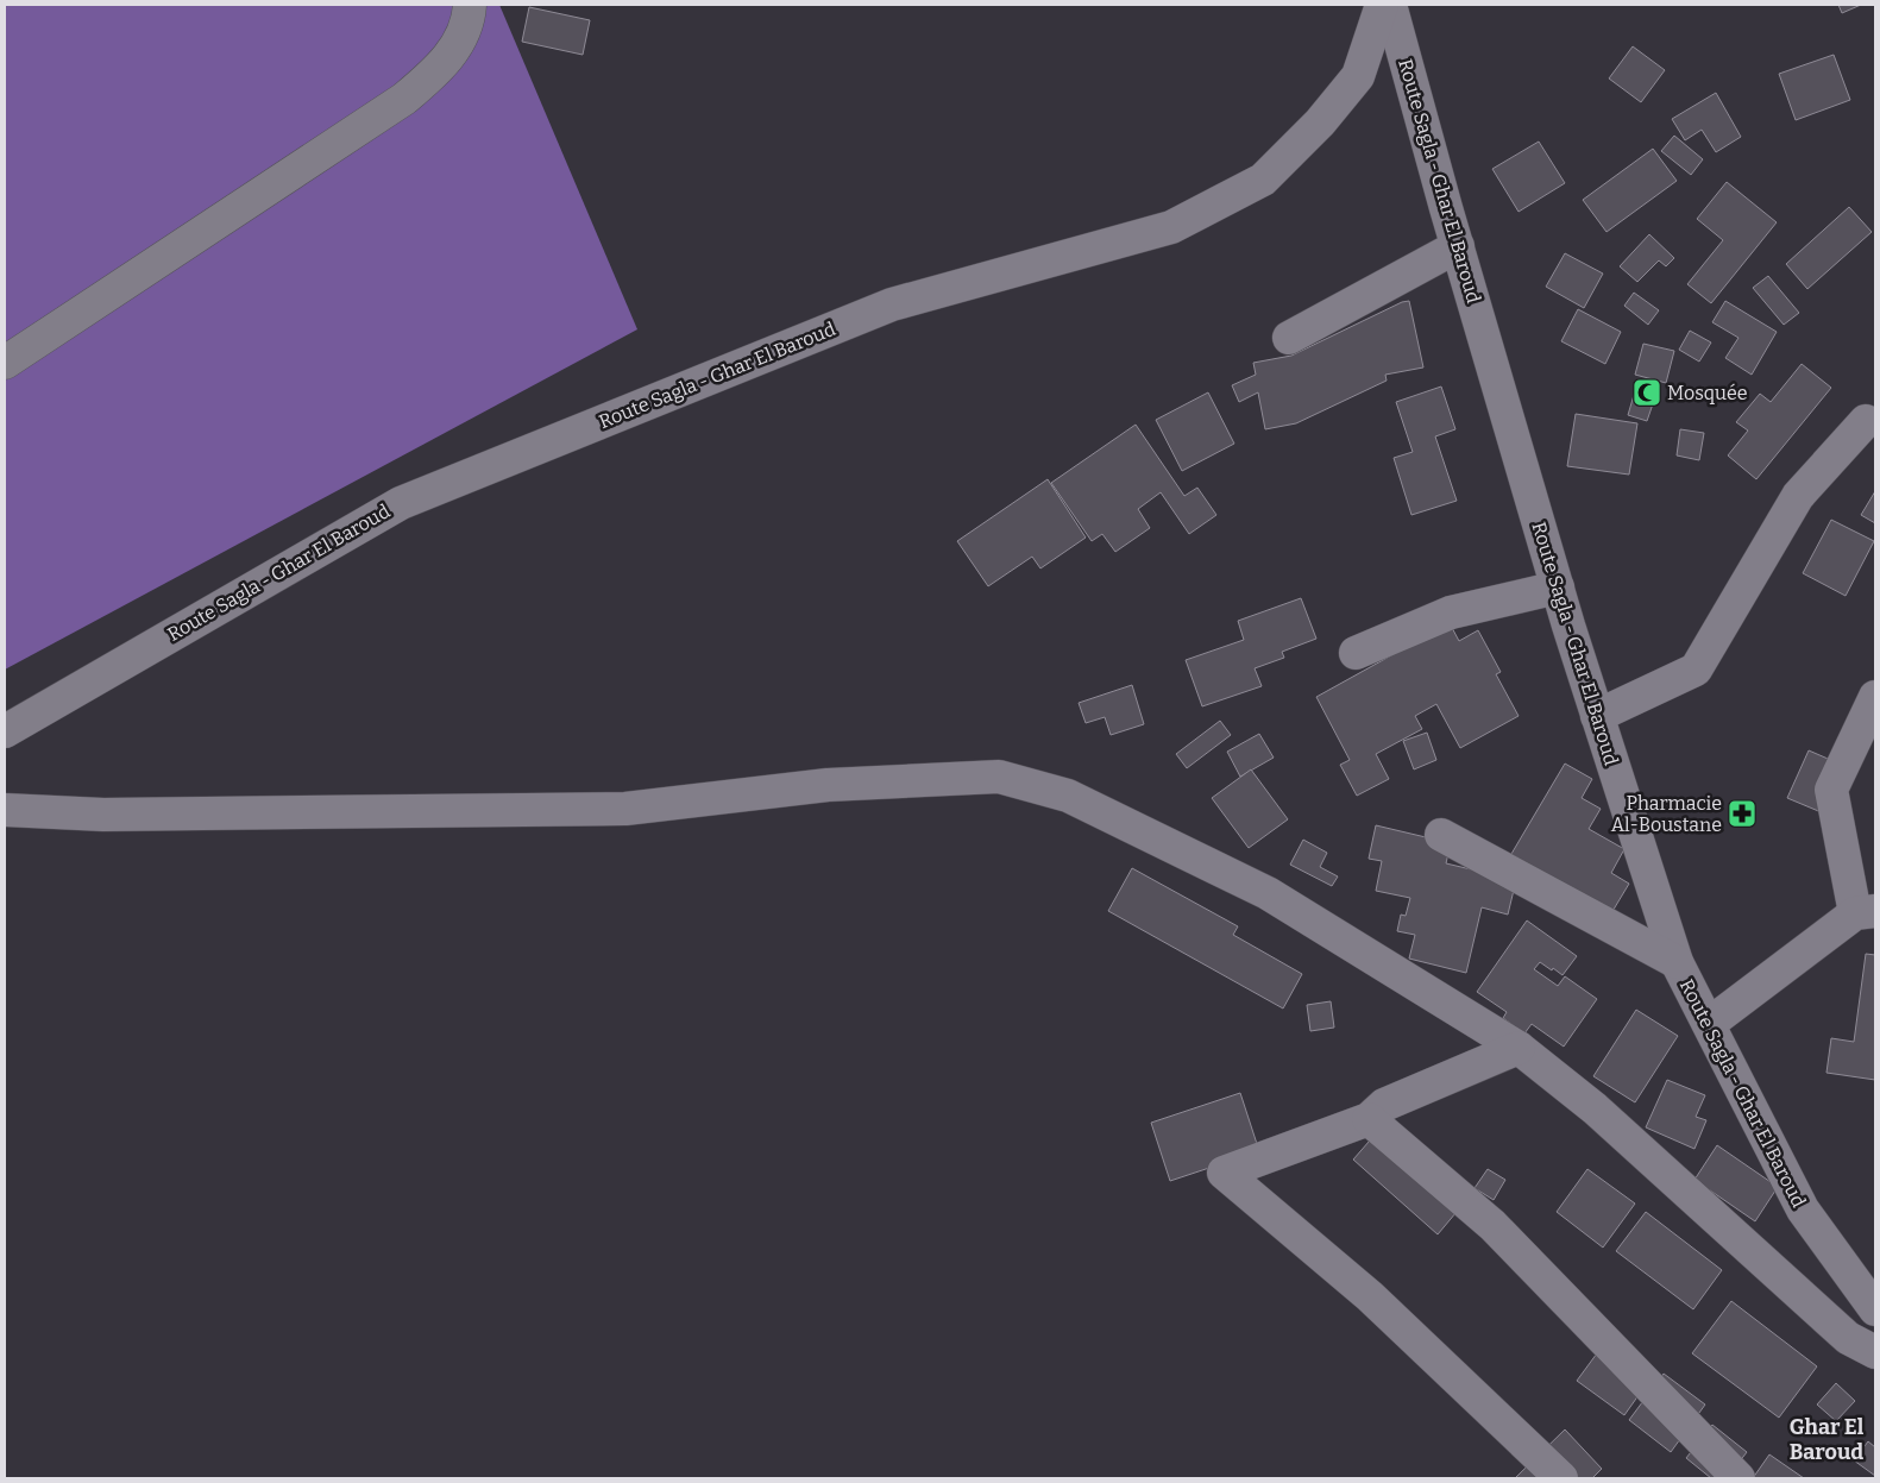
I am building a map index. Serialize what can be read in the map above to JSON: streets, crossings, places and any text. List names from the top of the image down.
{
  "streets": {
    "street": ["Route Sagla - Ghar El Baroud"]
  },
  "districts": ["Ghar El Baroud"],
  "places": {
    "mosque": ["Mosquée"],
    "pharmacy": ["Pharmacie Al-Boustane"]
  }
}
